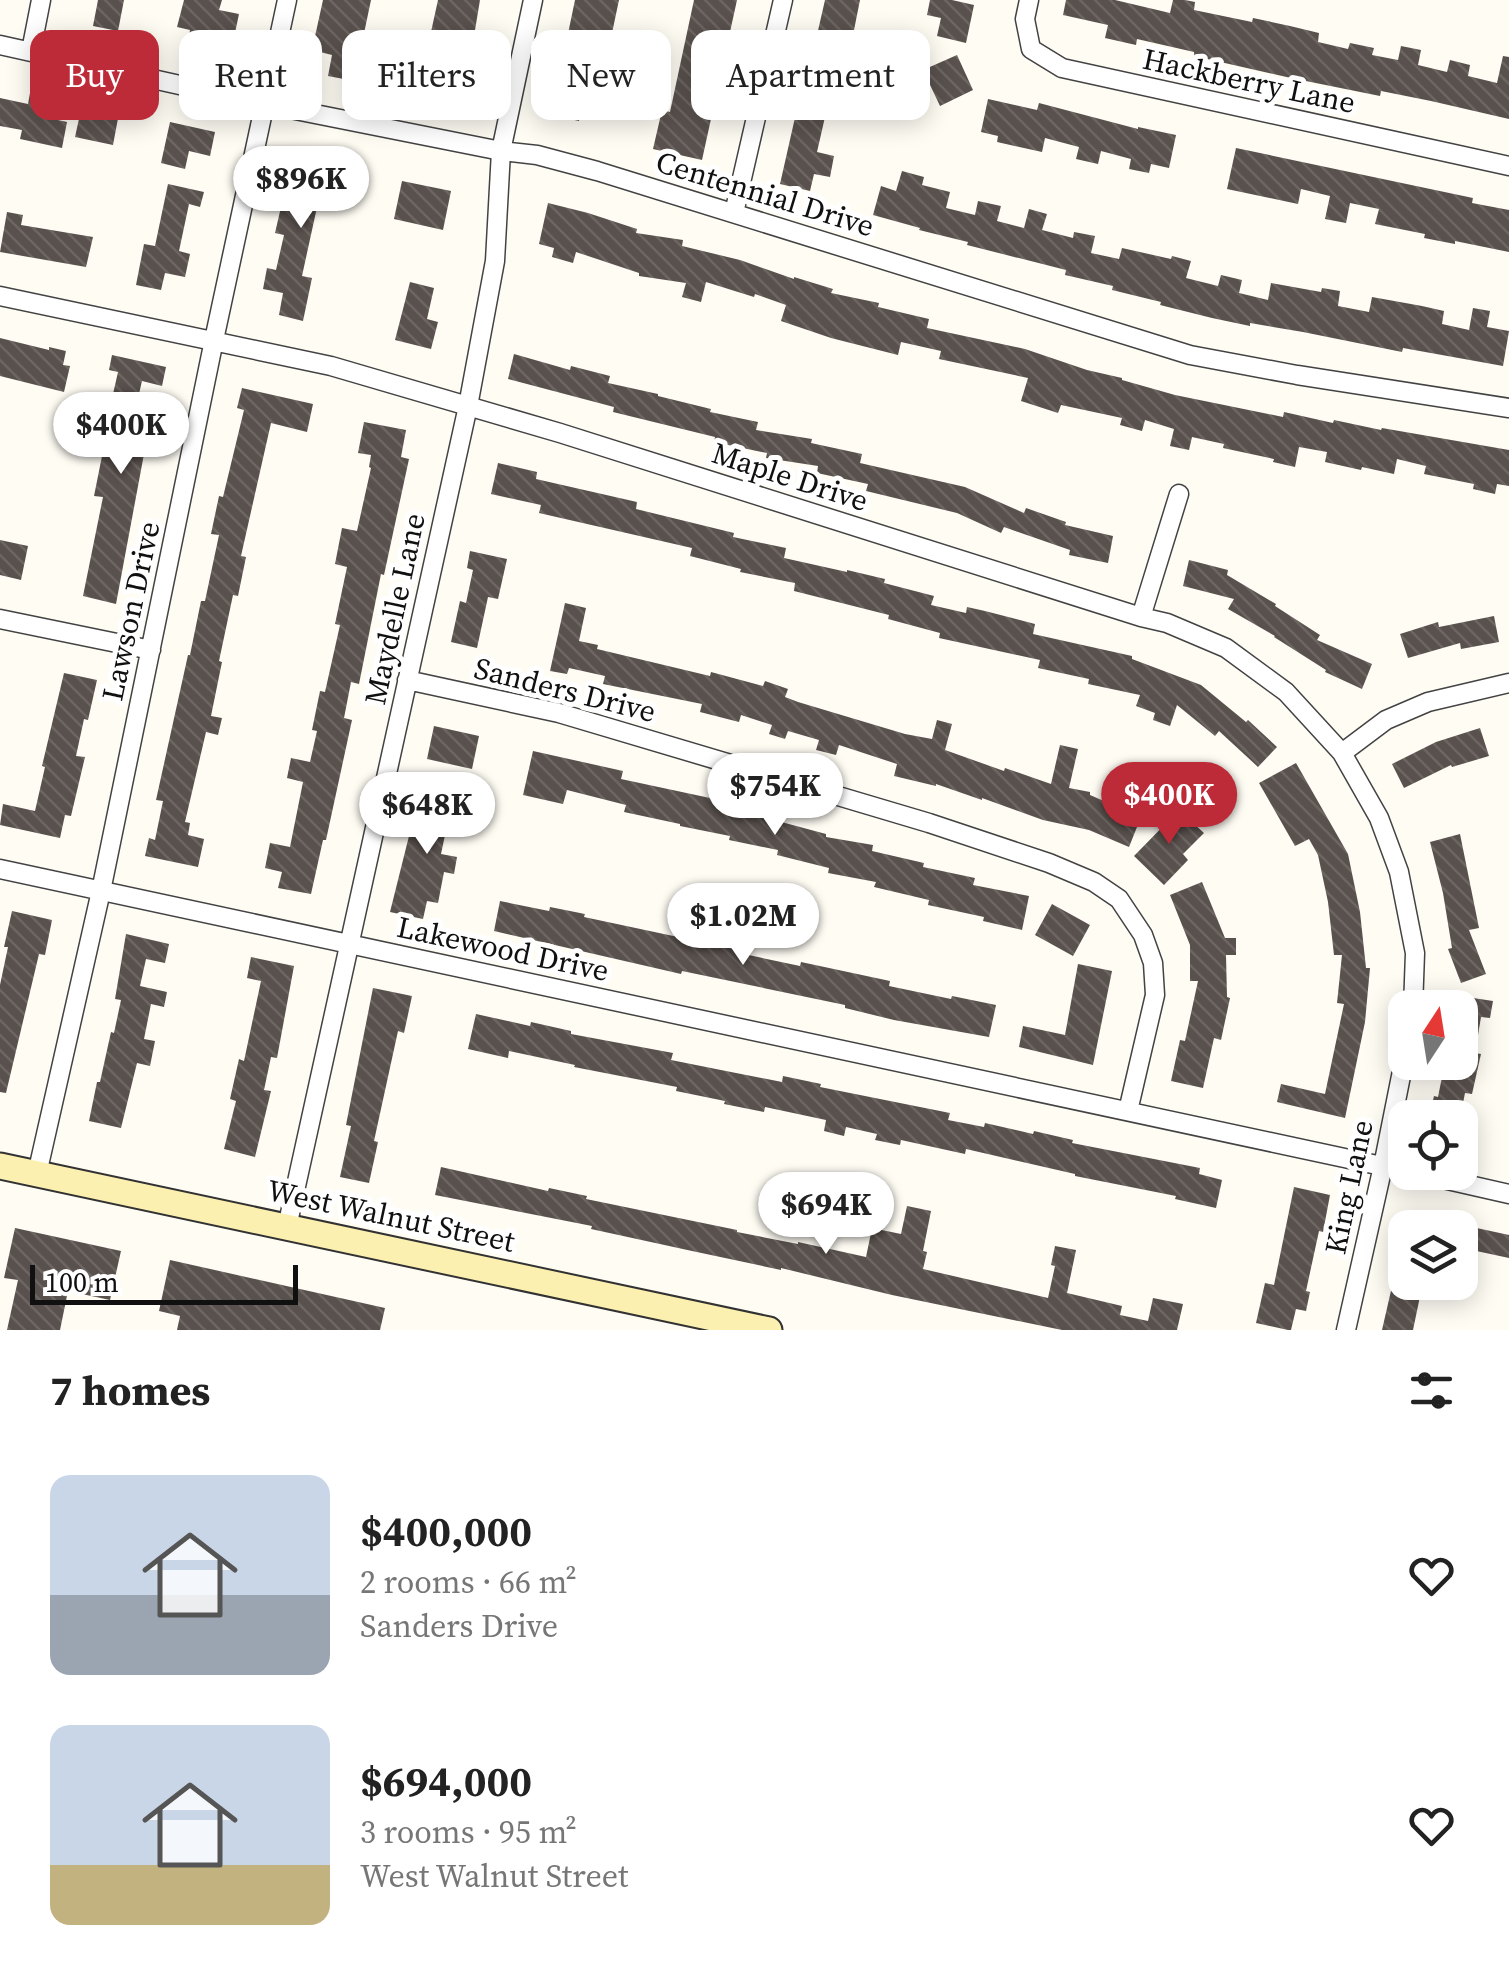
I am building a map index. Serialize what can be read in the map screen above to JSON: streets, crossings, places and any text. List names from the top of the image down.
{
  "streets": {
    "main road": ["West Walnut Street"],
    "street": [
      "Hackberry Lane",
      "Centennial Drive",
      "Maple Drive",
      "Maydelle Lane",
      "Lawson Drive",
      "Sanders Drive",
      "Lakewood Drive",
      "King Lane"
    ]
  },
  "crossings": [
    ["Centennial Drive", "Maydelle Lane"],
    ["Maple Drive", "Maydelle Lane"],
    ["Maple Drive", "Lawson Drive"],
    ["Maydelle Lane", "Sanders Drive"],
    ["Maydelle Lane", "Lakewood Drive"],
    ["Maydelle Lane", "West Walnut Street"],
    ["Lawson Drive", "Lakewood Drive"],
    ["Lawson Drive", "West Walnut Street"],
    ["Sanders Drive", "Lakewood Drive"],
    ["Lakewood Drive", "King Lane"]
  ],
  "scale_bar": "100 m",
  "north": "top",
  "page": {
    "chip": [
      "Buy",
      "Rent",
      "Filters",
      "New",
      "Apartment"
    ],
    "price": [
      "$896K",
      "$400K",
      "$754K",
      "$400K",
      "$648K",
      "$1.02M",
      "$694K"
    ],
    "scale": "100 m",
    "heading": "7 homes",
    "list": [
      {
        "name": "$400,000",
        "note": "2 rooms · 66 m² · Sanders Drive"
      },
      {
        "name": "$694,000",
        "note": "3 rooms · 95 m² · West Walnut Street"
      }
    ]
  }
}
